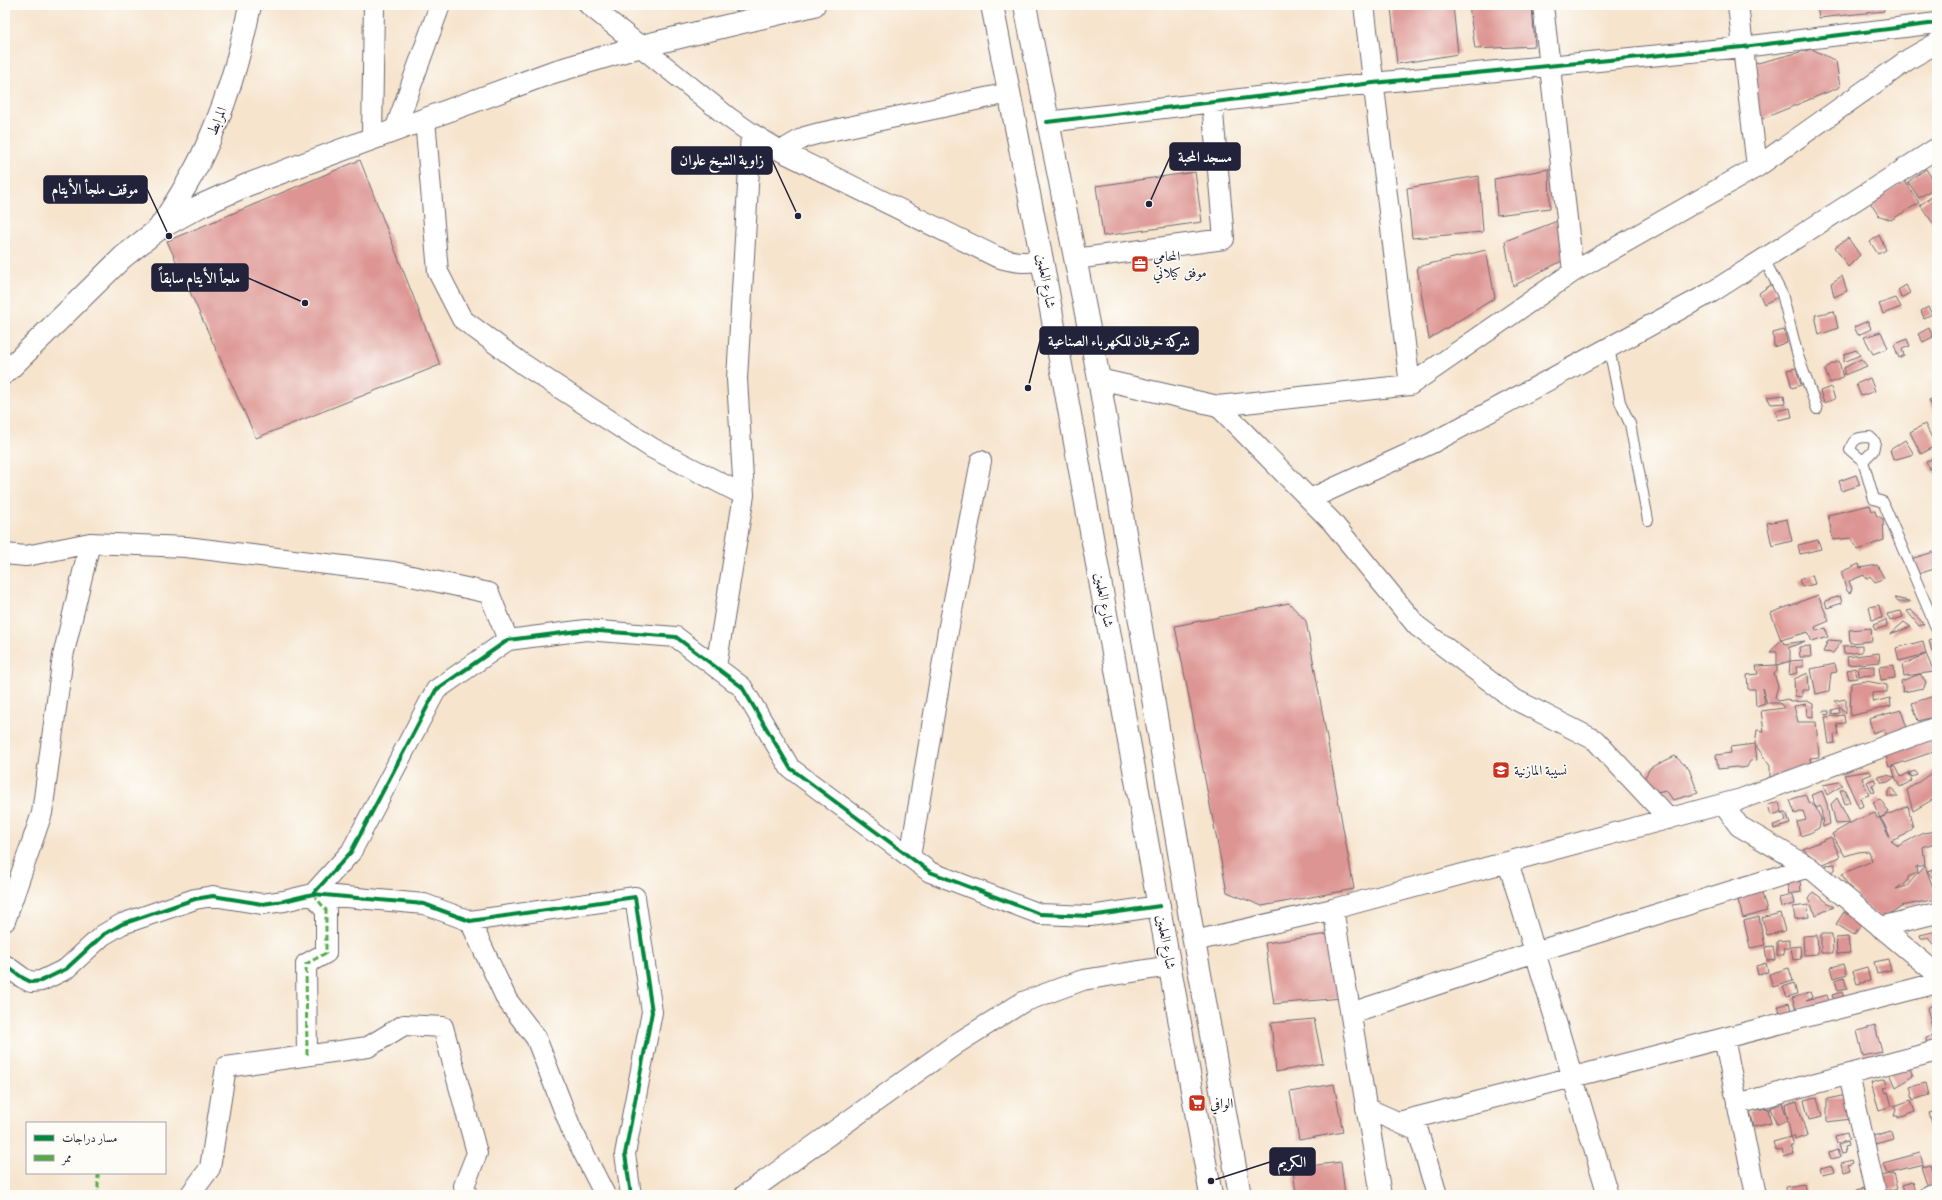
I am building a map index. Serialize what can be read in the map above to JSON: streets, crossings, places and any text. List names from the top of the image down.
{
  "streets": {
    "main road": ["المرابط", "شارع العلمين"]
  },
  "places": {
    "other": [
      "مسجد المحبة",
      "زاوية الشيخ علوان",
      "موقف ملجأ الأيتام",
      "ملجأ الأيتام سابقاً",
      "شركة خرفان للكهرباء الصناعية",
      "الكريم"
    ],
    "office": ["المحامي موفق كيلاني"],
    "school or university": ["نسيبة المازنية"],
    "supermarket": ["الوافي"]
  },
  "legend": ["مسار دراجات", "ممر"]
}
